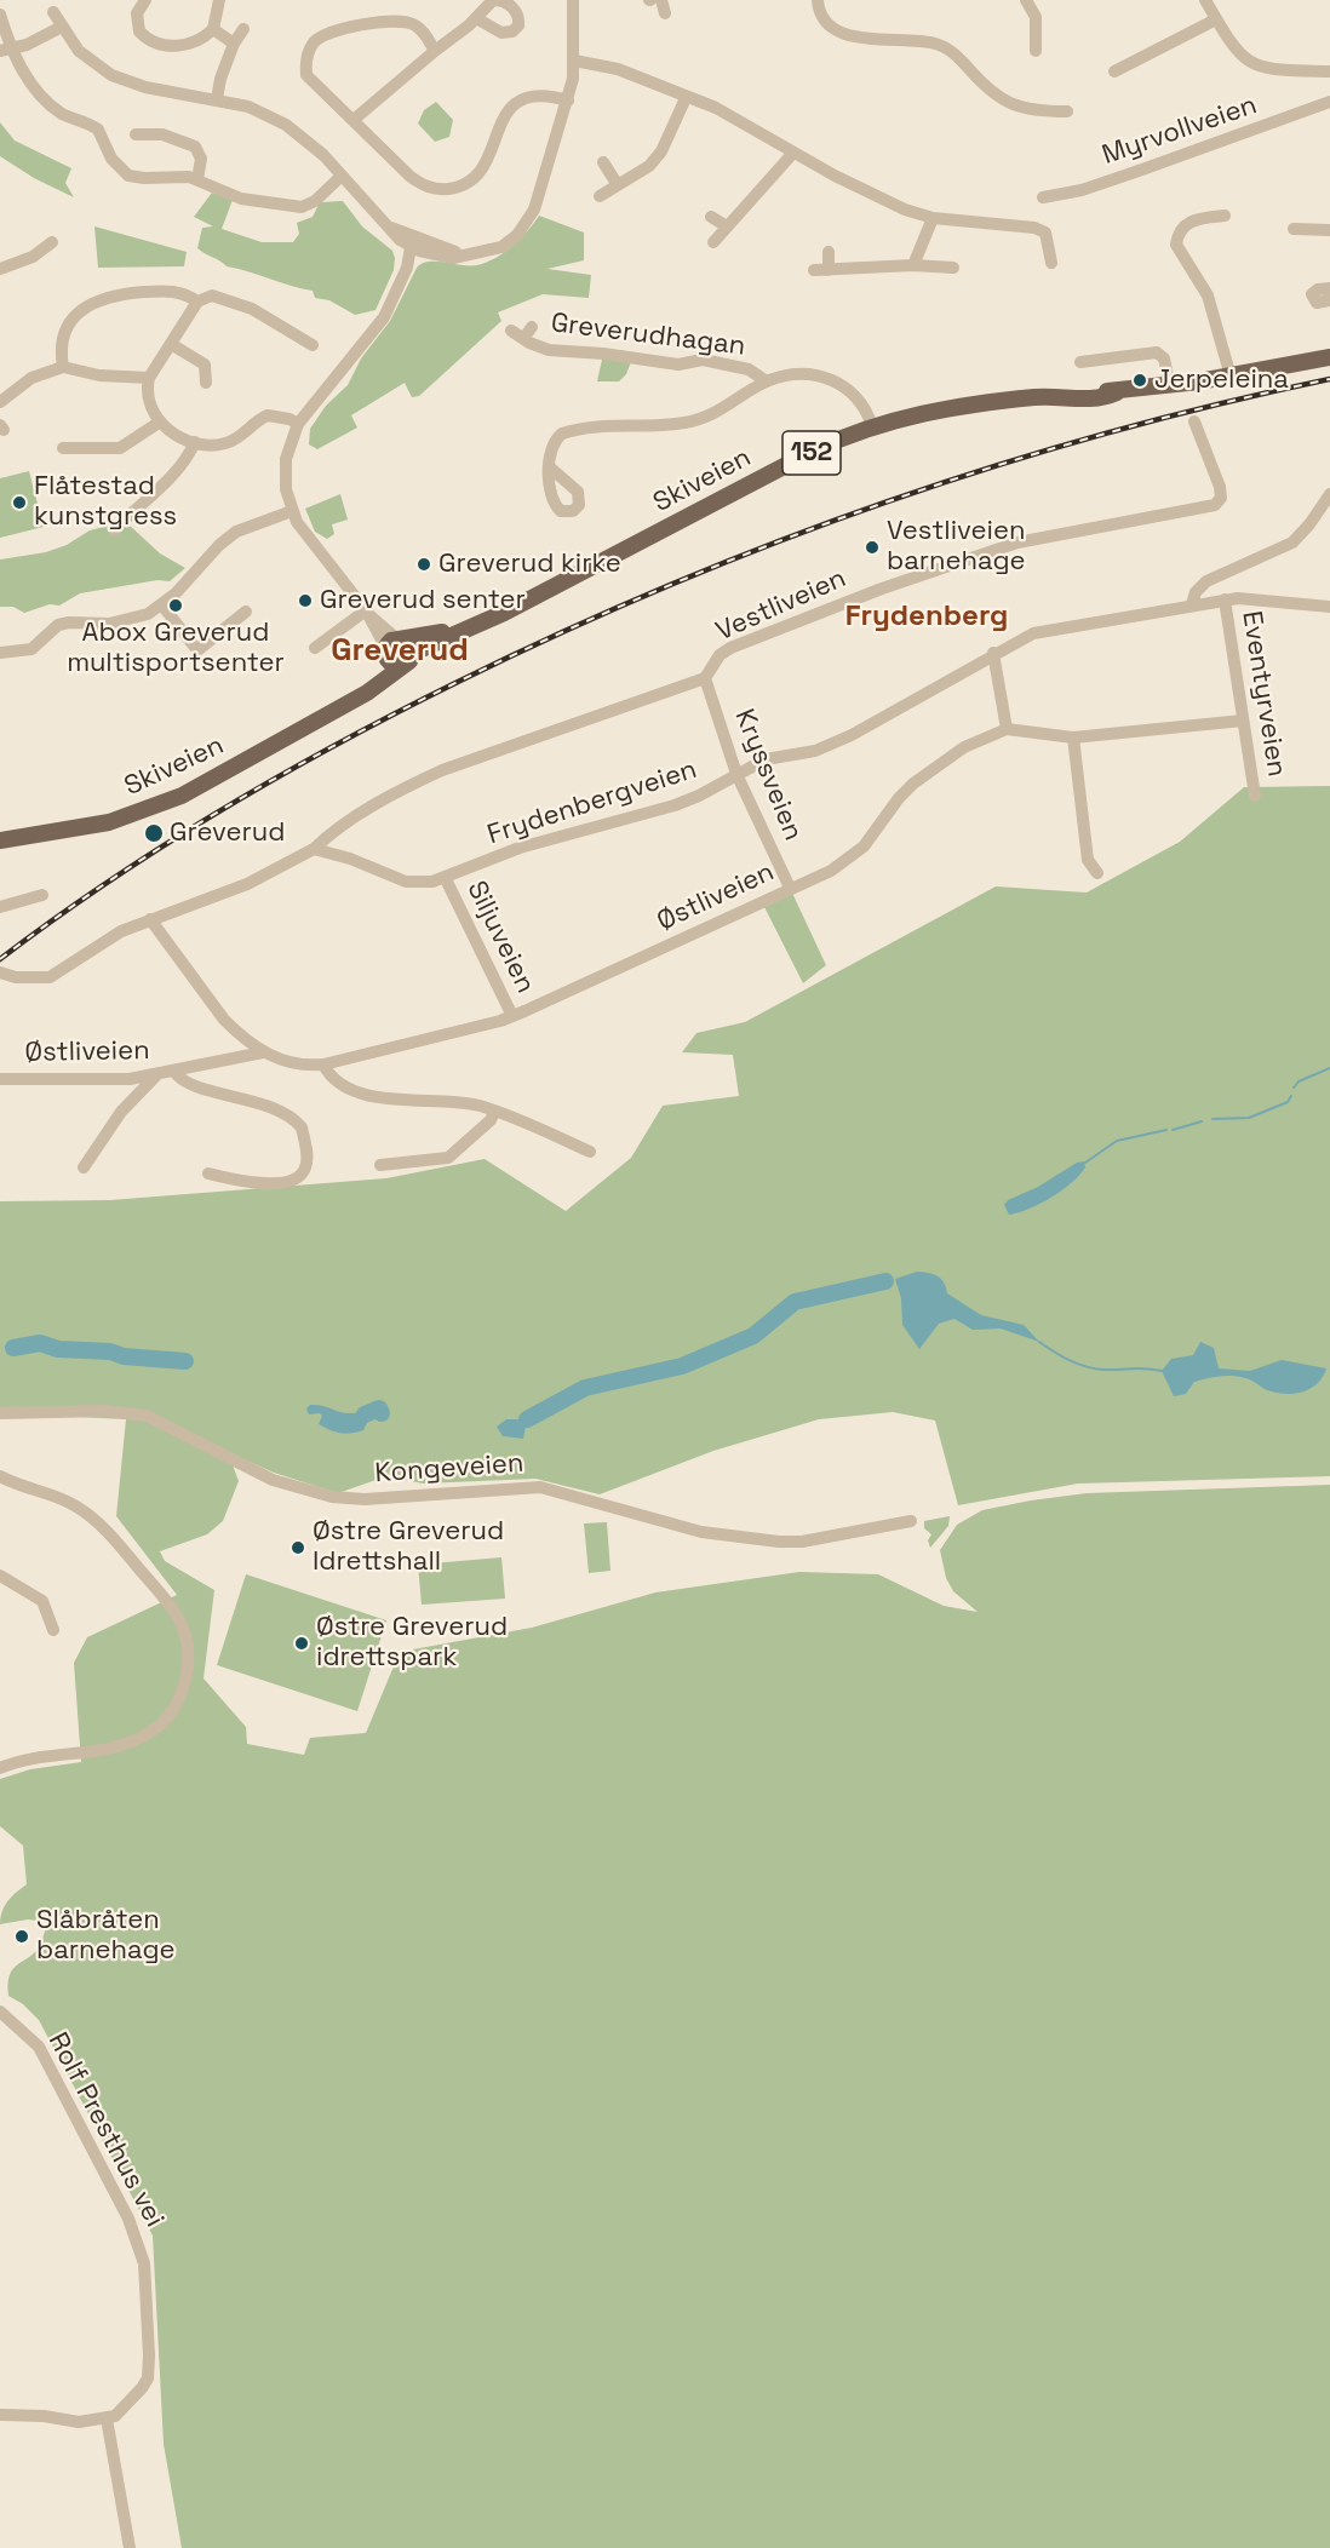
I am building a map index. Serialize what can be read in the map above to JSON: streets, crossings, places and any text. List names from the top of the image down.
{
  "streets": {
    "main road": ["152", "Skiveien"],
    "street": [
      "Myrvollveien",
      "Greverudhagan",
      "Vestliveien",
      "Eventyrveien",
      "Kryssveien",
      "Frydenbergveien",
      "Østliveien",
      "Siljuveien",
      "Kongeveien",
      "Rolf Presthus vei"
    ]
  },
  "crossings": [
    ["Greverudhagan", "Skiveien"],
    ["Vestliveien", "Kryssveien"],
    ["Vestliveien", "Frydenbergveien"],
    ["Eventyrveien", "Frydenbergveien"],
    ["Kryssveien", "Frydenbergveien"],
    ["Kryssveien", "Østliveien"],
    ["Frydenbergveien", "Siljuveien"],
    ["Østliveien", "Siljuveien"]
  ],
  "districts": ["Frydenberg", "Greverud"],
  "places": [
    "Jerpeleina",
    "Flåtestad kunstgress",
    "Vestliveien barnehage",
    "Greverud kirke",
    "Greverud senter",
    "Abox Greverud multisportsenter",
    "Greverud",
    "Østre Greverud Idrettshall",
    "Østre Greverud idrettspark",
    "Slåbråten barnehage"
  ]
}
